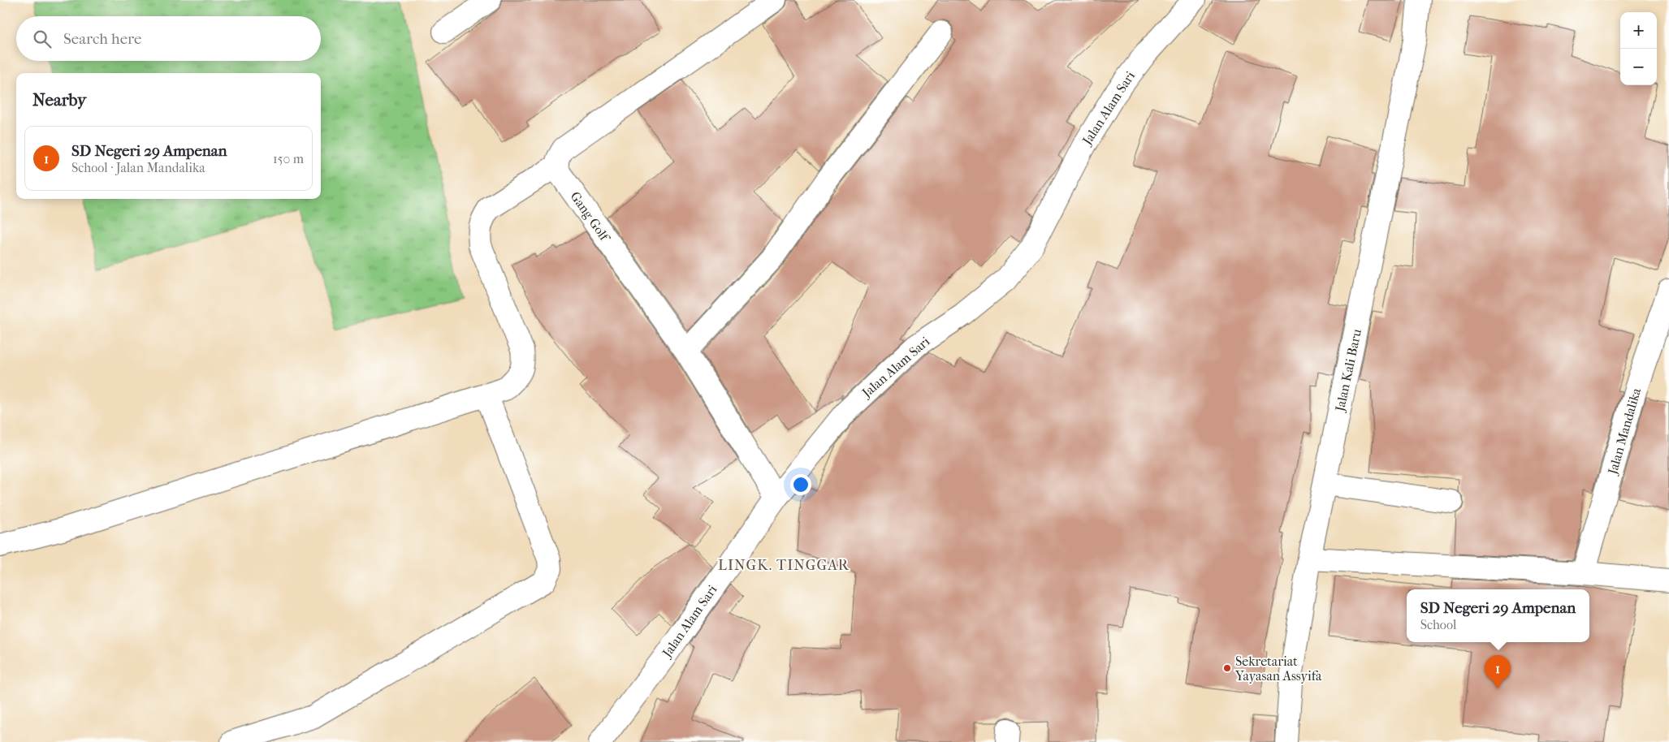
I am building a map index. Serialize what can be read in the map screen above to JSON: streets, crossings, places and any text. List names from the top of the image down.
{
  "streets": {
    "street": [
      "Jalan Alam Sari",
      "Gang Golf",
      "Jalan Kali Baru",
      "Jalan Mandalika"
    ]
  },
  "crossings": [
    ["Jalan Alam Sari", "Gang Golf"]
  ],
  "districts": ["LINGK. TINGGAR"],
  "places": ["Sekretariat Yayasan Assyifa"],
  "page": {
    "map_buttons": ["+", "−"],
    "search": "Search here",
    "heading": "Nearby",
    "list": [
      {
        "mark": "1",
        "name": "SD Negeri 29 Ampenan",
        "note": "School · Jalan Mandalika",
        "value": "150 m"
      }
    ],
    "popup": ["SD Negeri 29 Ampenan", "School"],
    "pins": "1"
  }
}
